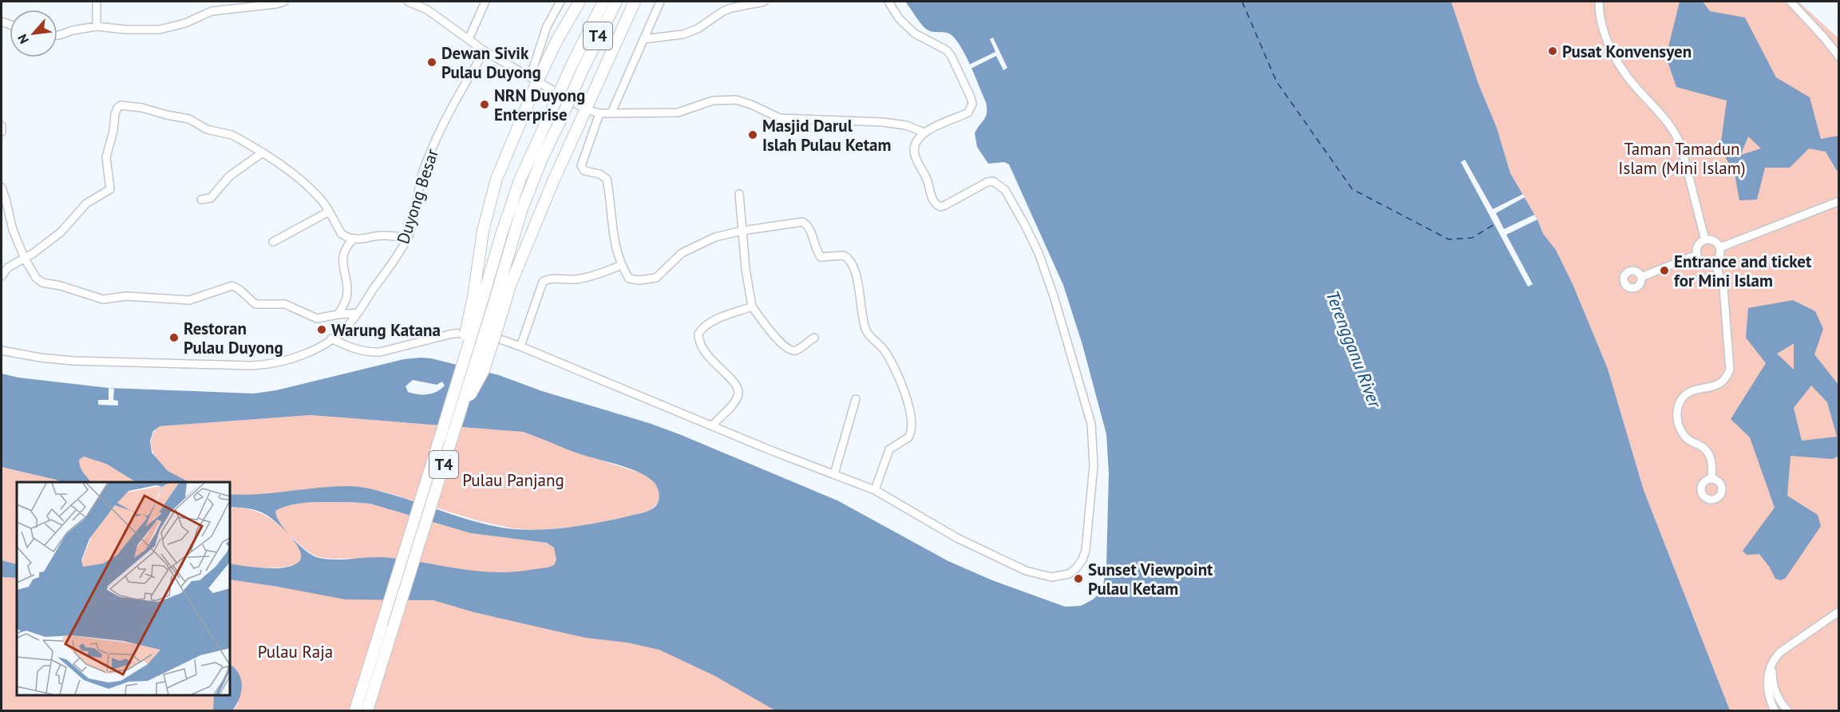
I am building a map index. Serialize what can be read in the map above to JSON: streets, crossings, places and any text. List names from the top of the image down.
{
  "streets": {
    "highway": ["T4"],
    "street": ["Duyong Besar"]
  },
  "water": ["Terengganu River"],
  "parks": ["Taman Tamadun Islam (Mini Islam)", "Pulau Panjang", "Pulau Raja"],
  "places": [
    "Pusat Konvensyen",
    "Dewan Sivik Pulau Duyong",
    "NRN Duyong Enterprise",
    "Masjid Darul Islah Pulau Ketam",
    "Entrance and ticket for Mini Islam",
    "Warung Katana",
    "Restoran Pulau Duyong",
    "Sunset Viewpoint Pulau Ketam"
  ],
  "north": "bottom left"
}
